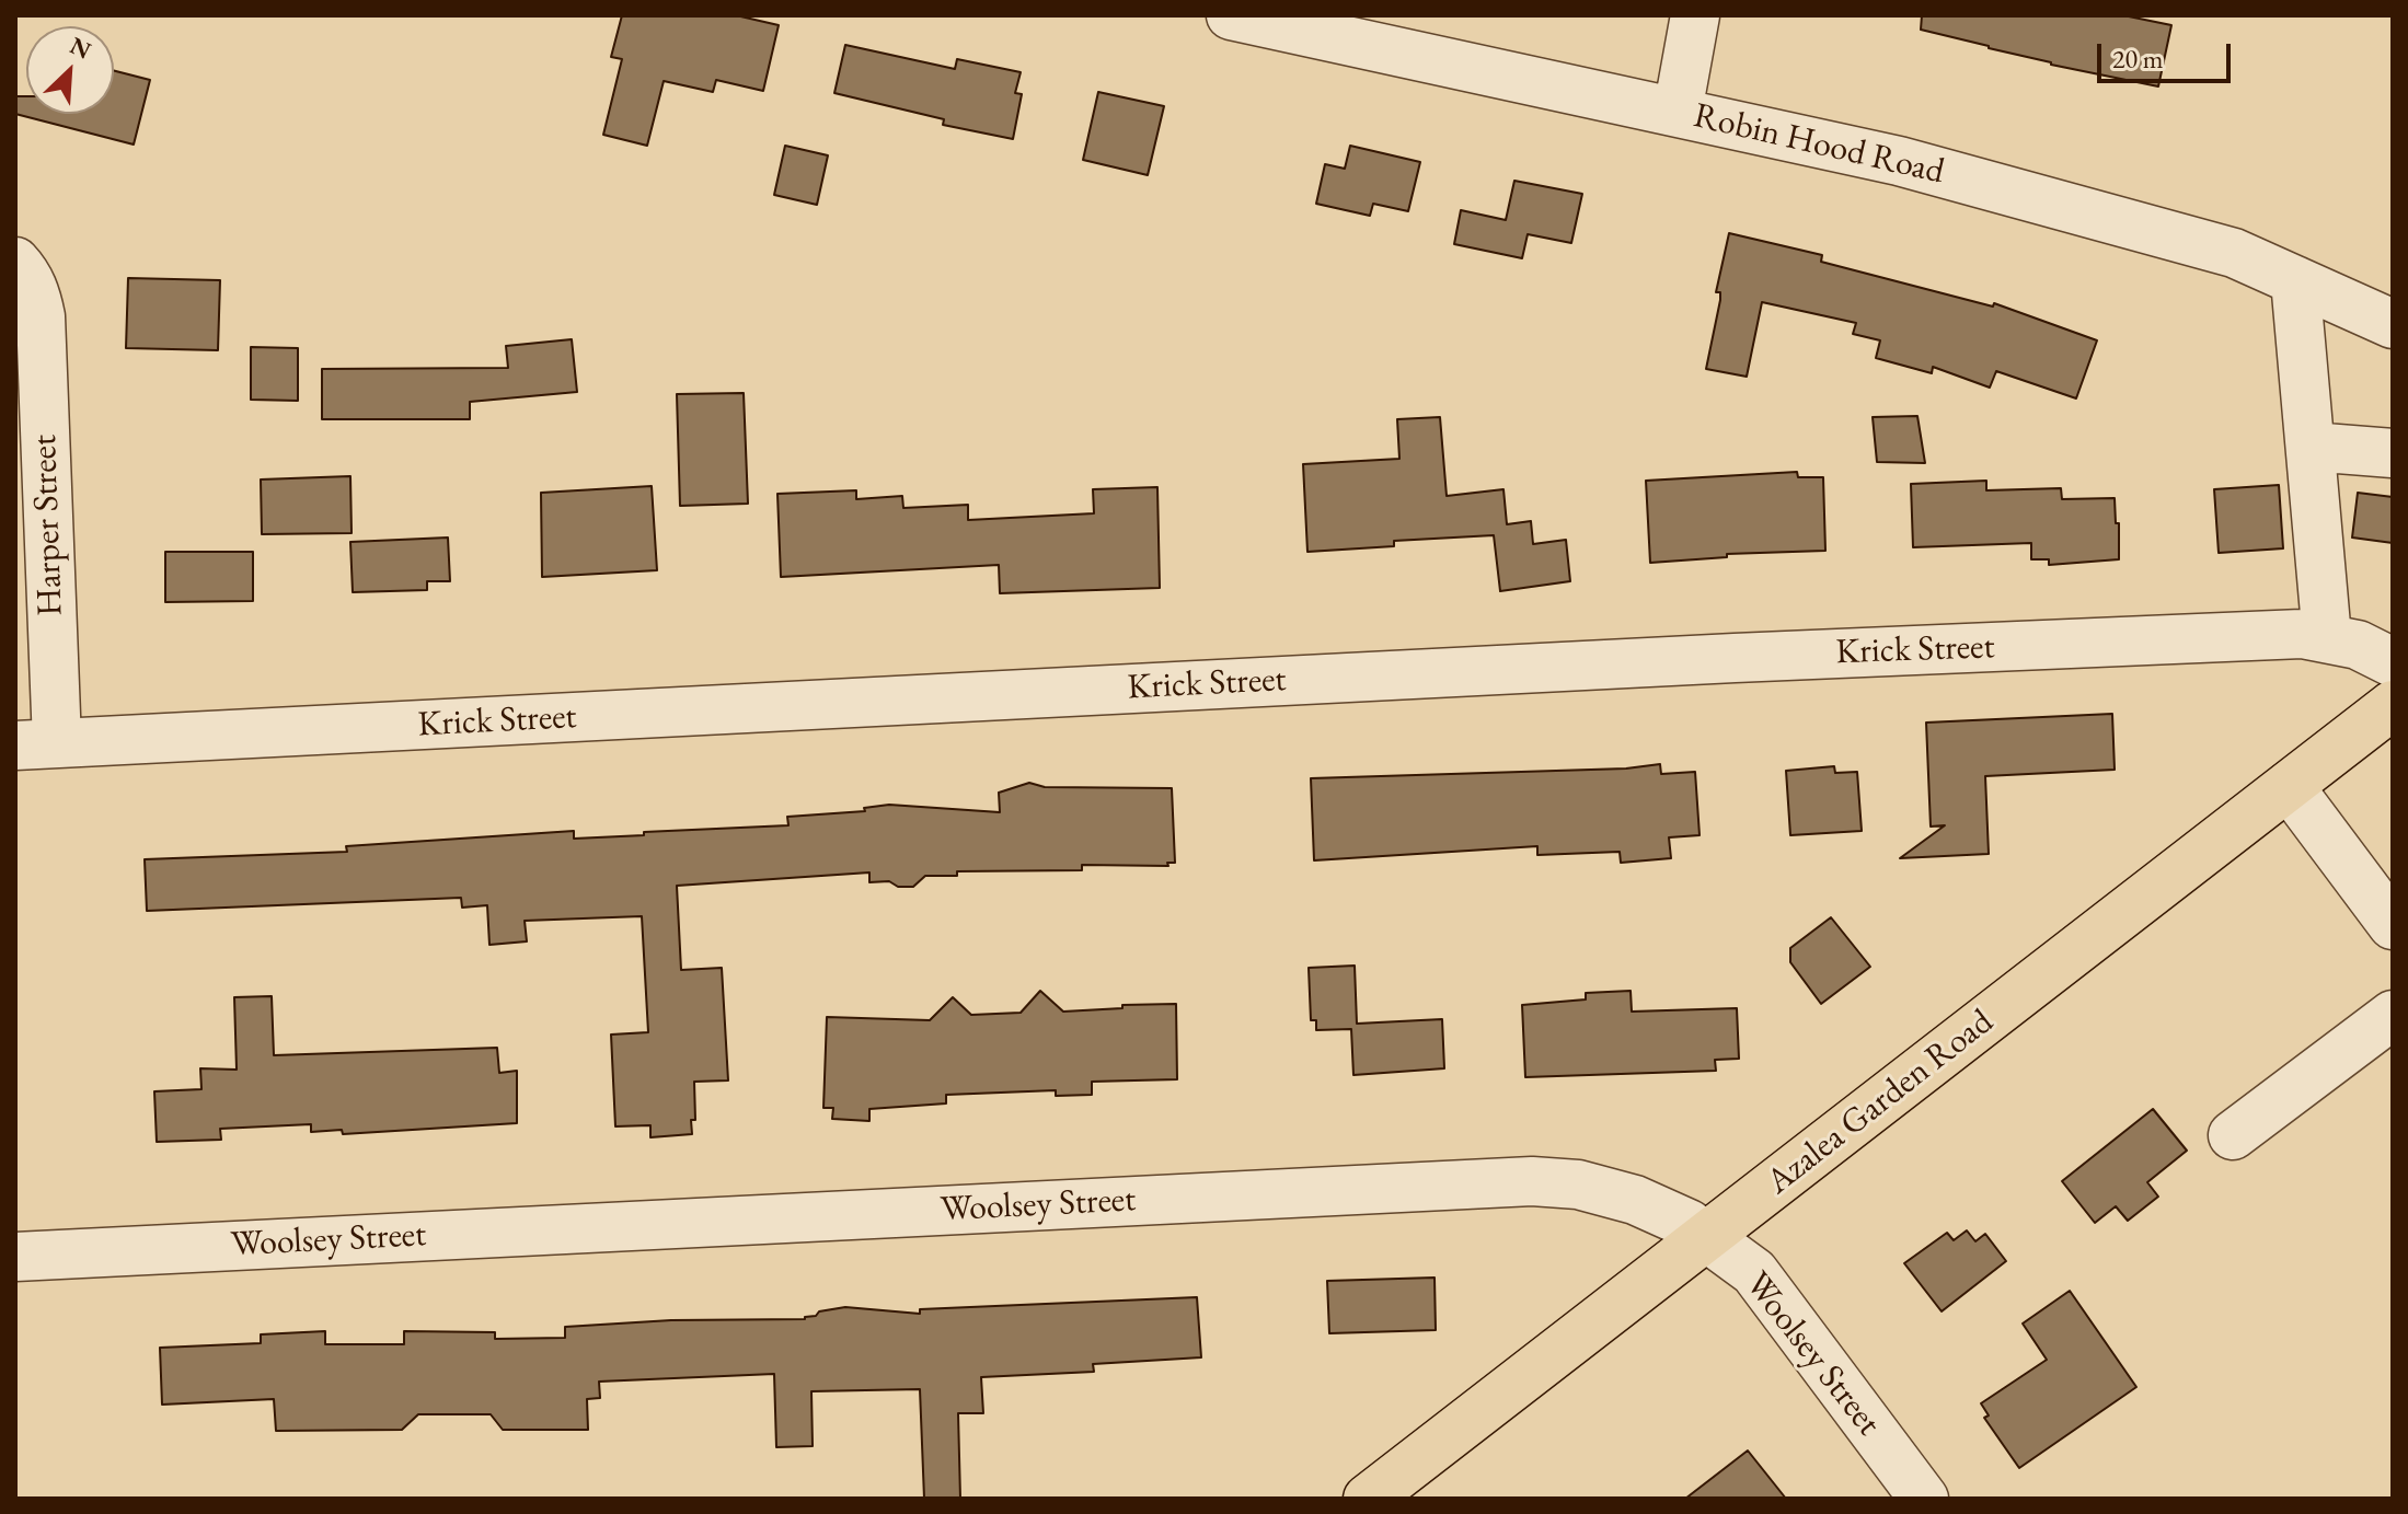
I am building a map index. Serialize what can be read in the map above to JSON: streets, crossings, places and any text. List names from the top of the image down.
{
  "streets": {
    "main road": ["Azalea Garden Road"],
    "street": [
      "Robin Hood Road",
      "Harper Street",
      "Krick Street",
      "Woolsey Street"
    ]
  },
  "crossings": [
    ["Harper Street", "Krick Street"],
    ["Azalea Garden Road", "Woolsey Street"]
  ],
  "scale_bar": "20 m",
  "north": "top right"
}
